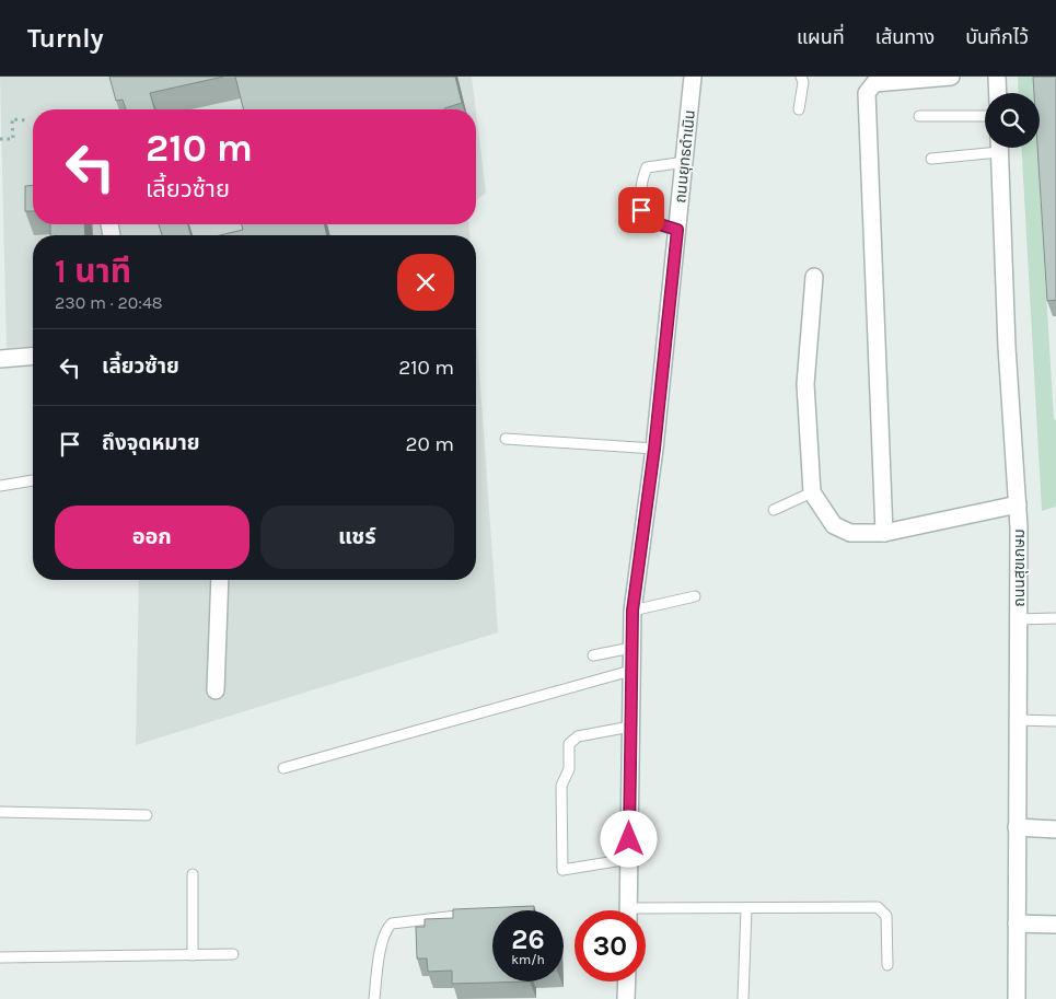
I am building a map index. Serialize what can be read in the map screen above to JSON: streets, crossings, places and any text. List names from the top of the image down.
{
  "streets": {
    "street": ["ถนนยุทธดำเนิน", "ถนนสุขเกษม"]
  },
  "page": {
    "header": "Turnly",
    "nav": ["แผนที่", "เส้นทาง", "บันทึกไว้"],
    "turn": ["210 m", "เลี้ยวซ้าย"],
    "heading": ["1 นาที", "230 m · 20:48"],
    "list": [
      {
        "name": "เลี้ยวซ้าย",
        "value": "210 m"
      },
      {
        "name": "ถึงจุดหมาย",
        "value": "20 m"
      }
    ],
    "buttons": ["ออก", "แชร์"],
    "speed": "26 km/h",
    "limit": "30"
  }
}
